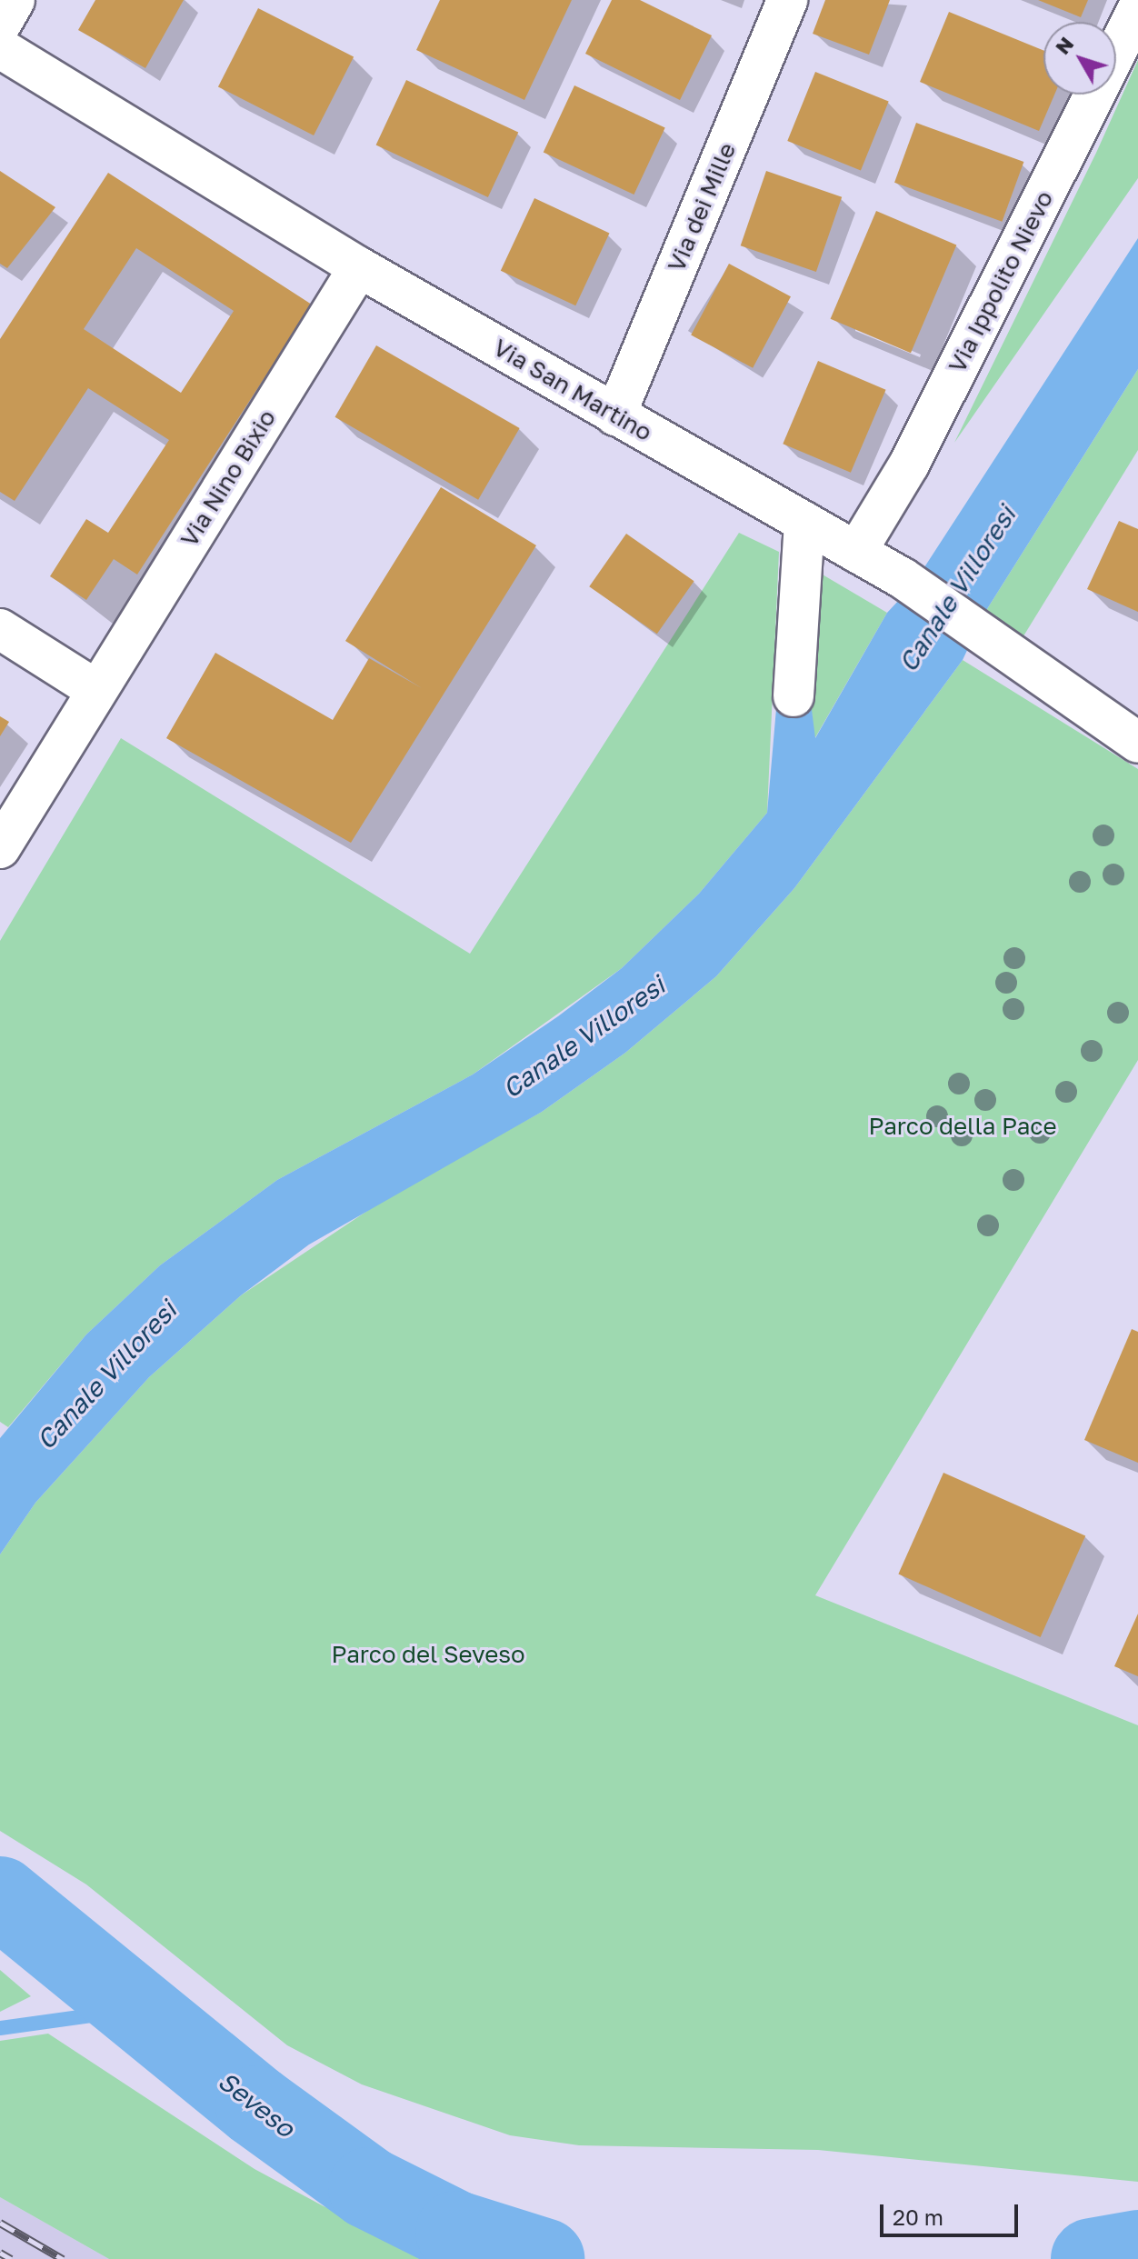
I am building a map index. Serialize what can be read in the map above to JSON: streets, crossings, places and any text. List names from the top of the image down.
{
  "streets": {
    "street": [
      "Via dei Mille",
      "Via Ippolito Nievo",
      "Via San Martino",
      "Via Nino Bixio"
    ]
  },
  "crossings": [
    ["Via dei Mille", "Via San Martino"],
    ["Via Ippolito Nievo", "Via San Martino"],
    ["Via San Martino", "Via Nino Bixio"]
  ],
  "water": ["Canale Villoresi", "Seveso"],
  "parks": ["Parco della Pace", "Parco del Seveso"],
  "scale_bar": "20 m",
  "north": "top left"
}
